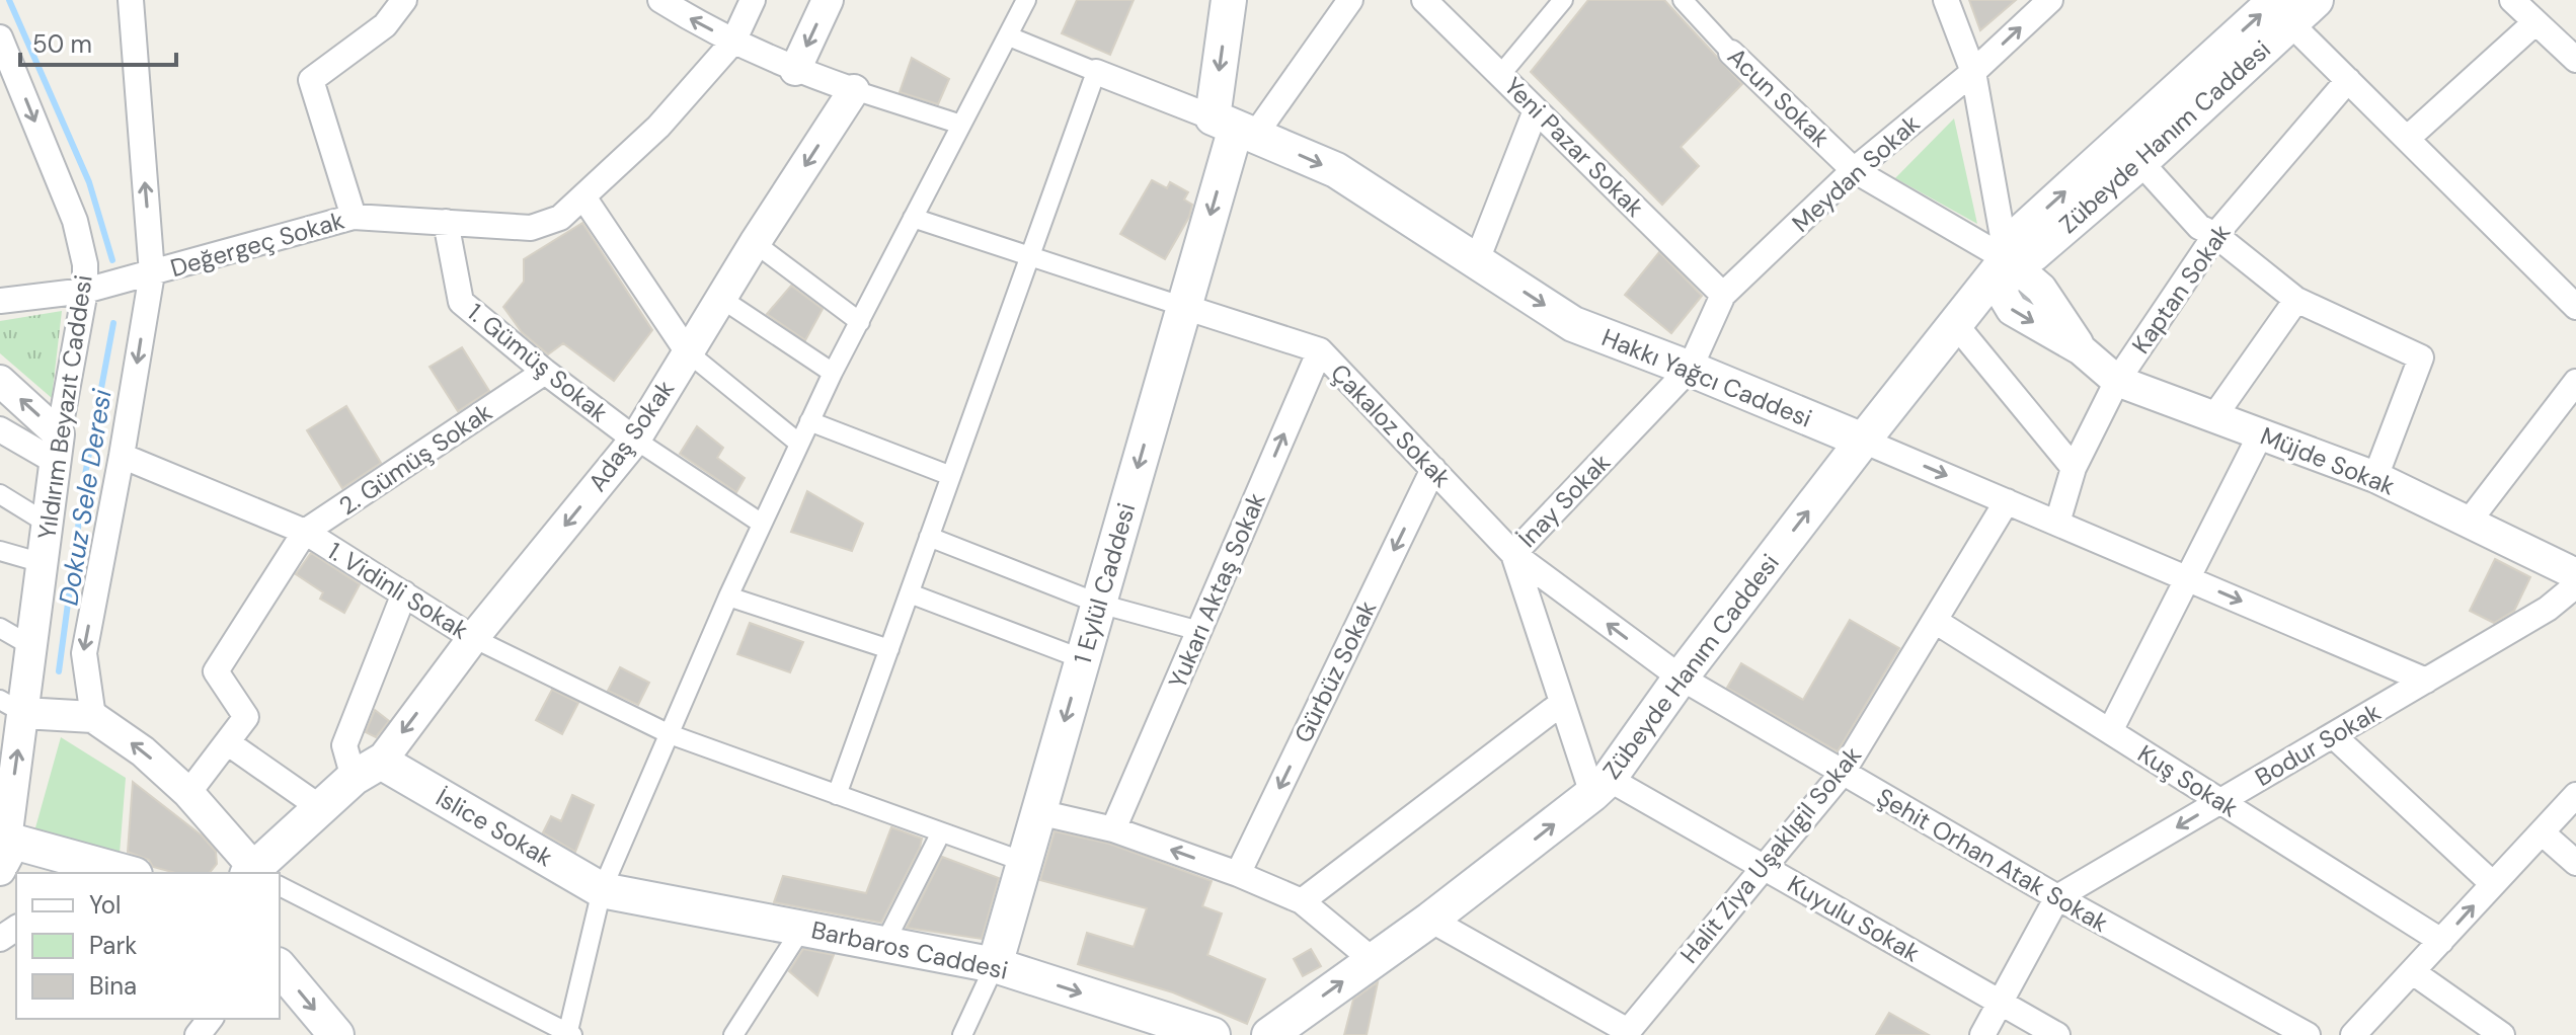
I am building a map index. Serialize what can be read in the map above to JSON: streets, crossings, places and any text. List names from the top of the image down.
{
  "streets": {
    "main road": [
      "Zübeyde Hanım Caddesi",
      "Hakkı Yağcı Caddesi",
      "1 Eylül Caddesi",
      "İslice Sokak",
      "Barbaros Caddesi"
    ],
    "street": [
      "Acun Sokak",
      "Yeni Pazar Sokak",
      "Meydan Sokak",
      "Değergeç Sokak",
      "Kaptan Sokak",
      "1. Gümüş Sokak",
      "Yıldırım Beyazıt Caddesi",
      "Çakaloz Sokak",
      "Adaş Sokak",
      "2. Gümüş Sokak",
      "Müjde Sokak",
      "İnay Sokak",
      "1. Vidinli Sokak",
      "Yukarı Aktaş Sokak",
      "Gürbüz Sokak",
      "Bodur Sokak",
      "Kuş Sokak",
      "Halit Ziya Uşaklıgil Sokak",
      "Şehit Orhan Atak Sokak",
      "Kuyulu Sokak"
    ]
  },
  "crossings": [
    ["Acun Sokak", "Zübeyde Hanım Caddesi"],
    ["Acun Sokak", "Meydan Sokak"],
    ["Acun Sokak", "Müjde Sokak"],
    ["Zübeyde Hanım Caddesi", "Hakkı Yağcı Caddesi"],
    ["Zübeyde Hanım Caddesi", "Çakaloz Sokak"],
    ["Zübeyde Hanım Caddesi", "Müjde Sokak"],
    ["Zübeyde Hanım Caddesi", "İnay Sokak"],
    ["Zübeyde Hanım Caddesi", "Şehit Orhan Atak Sokak"],
    ["Zübeyde Hanım Caddesi", "Kuyulu Sokak"],
    ["Yeni Pazar Sokak", "Meydan Sokak"],
    ["Meydan Sokak", "Hakkı Yağcı Caddesi"],
    ["Meydan Sokak", "İnay Sokak"],
    ["Değergeç Sokak", "1. Gümüş Sokak"],
    ["Değergeç Sokak", "Yıldırım Beyazıt Caddesi"],
    ["Kaptan Sokak", "Hakkı Yağcı Caddesi"],
    ["Kaptan Sokak", "Müjde Sokak"],
    ["1. Gümüş Sokak", "Adaş Sokak"],
    ["1. Gümüş Sokak", "2. Gümüş Sokak"],
    ["Hakkı Yağcı Caddesi", "İnay Sokak"],
    ["Hakkı Yağcı Caddesi", "1 Eylül Caddesi"],
    ["Hakkı Yağcı Caddesi", "Bodur Sokak"],
    ["Hakkı Yağcı Caddesi", "Halit Ziya Uşaklıgil Sokak"],
    ["Çakaloz Sokak", "İnay Sokak"],
    ["Çakaloz Sokak", "1 Eylül Caddesi"],
    ["Çakaloz Sokak", "Yukarı Aktaş Sokak"],
    ["Çakaloz Sokak", "Gürbüz Sokak"],
    ["Çakaloz Sokak", "Şehit Orhan Atak Sokak"],
    ["Adaş Sokak", "1. Vidinli Sokak"],
    ["Adaş Sokak", "İslice Sokak"],
    ["2. Gümüş Sokak", "1. Vidinli Sokak"],
    ["İnay Sokak", "Kuyulu Sokak"],
    ["1 Eylül Caddesi", "1. Vidinli Sokak"],
    ["1 Eylül Caddesi", "Barbaros Caddesi"],
    ["Bodur Sokak", "Kuş Sokak"],
    ["Bodur Sokak", "Şehit Orhan Atak Sokak"],
    ["Kuş Sokak", "Halit Ziya Uşaklıgil Sokak"],
    ["İslice Sokak", "Barbaros Caddesi"],
    ["Halit Ziya Uşaklıgil Sokak", "Şehit Orhan Atak Sokak"],
    ["Halit Ziya Uşaklıgil Sokak", "Kuyulu Sokak"]
  ],
  "one_way": [
    "Hakkı Yağcı Caddesi",
    "1 Eylül Caddesi",
    "Yukarı Aktaş Sokak",
    "Gürbüz Sokak",
    "Barbaros Caddesi"
  ],
  "water": ["Dokuz Sele Deresi"],
  "legend": ["Yol", "Park", "Bina"],
  "scale_bar": "50 m"
}
